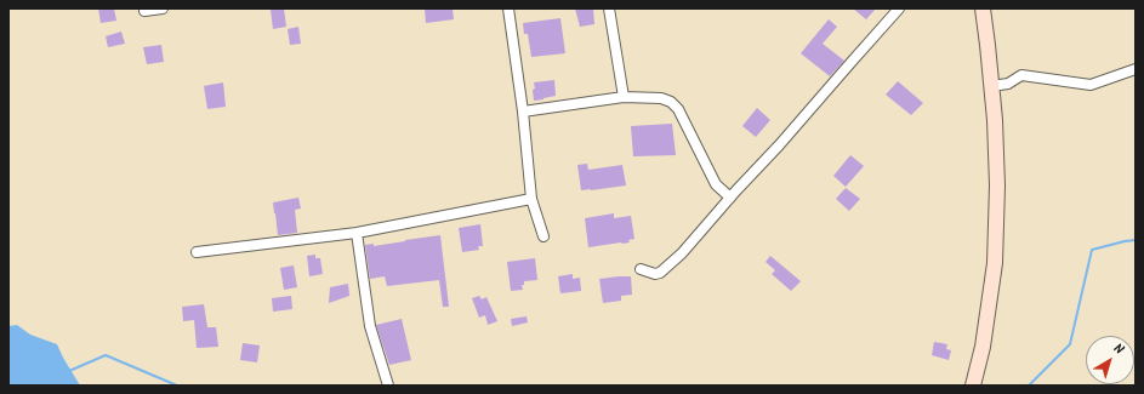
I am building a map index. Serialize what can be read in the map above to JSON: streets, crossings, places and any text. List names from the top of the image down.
{
  "north": "top right"
}
